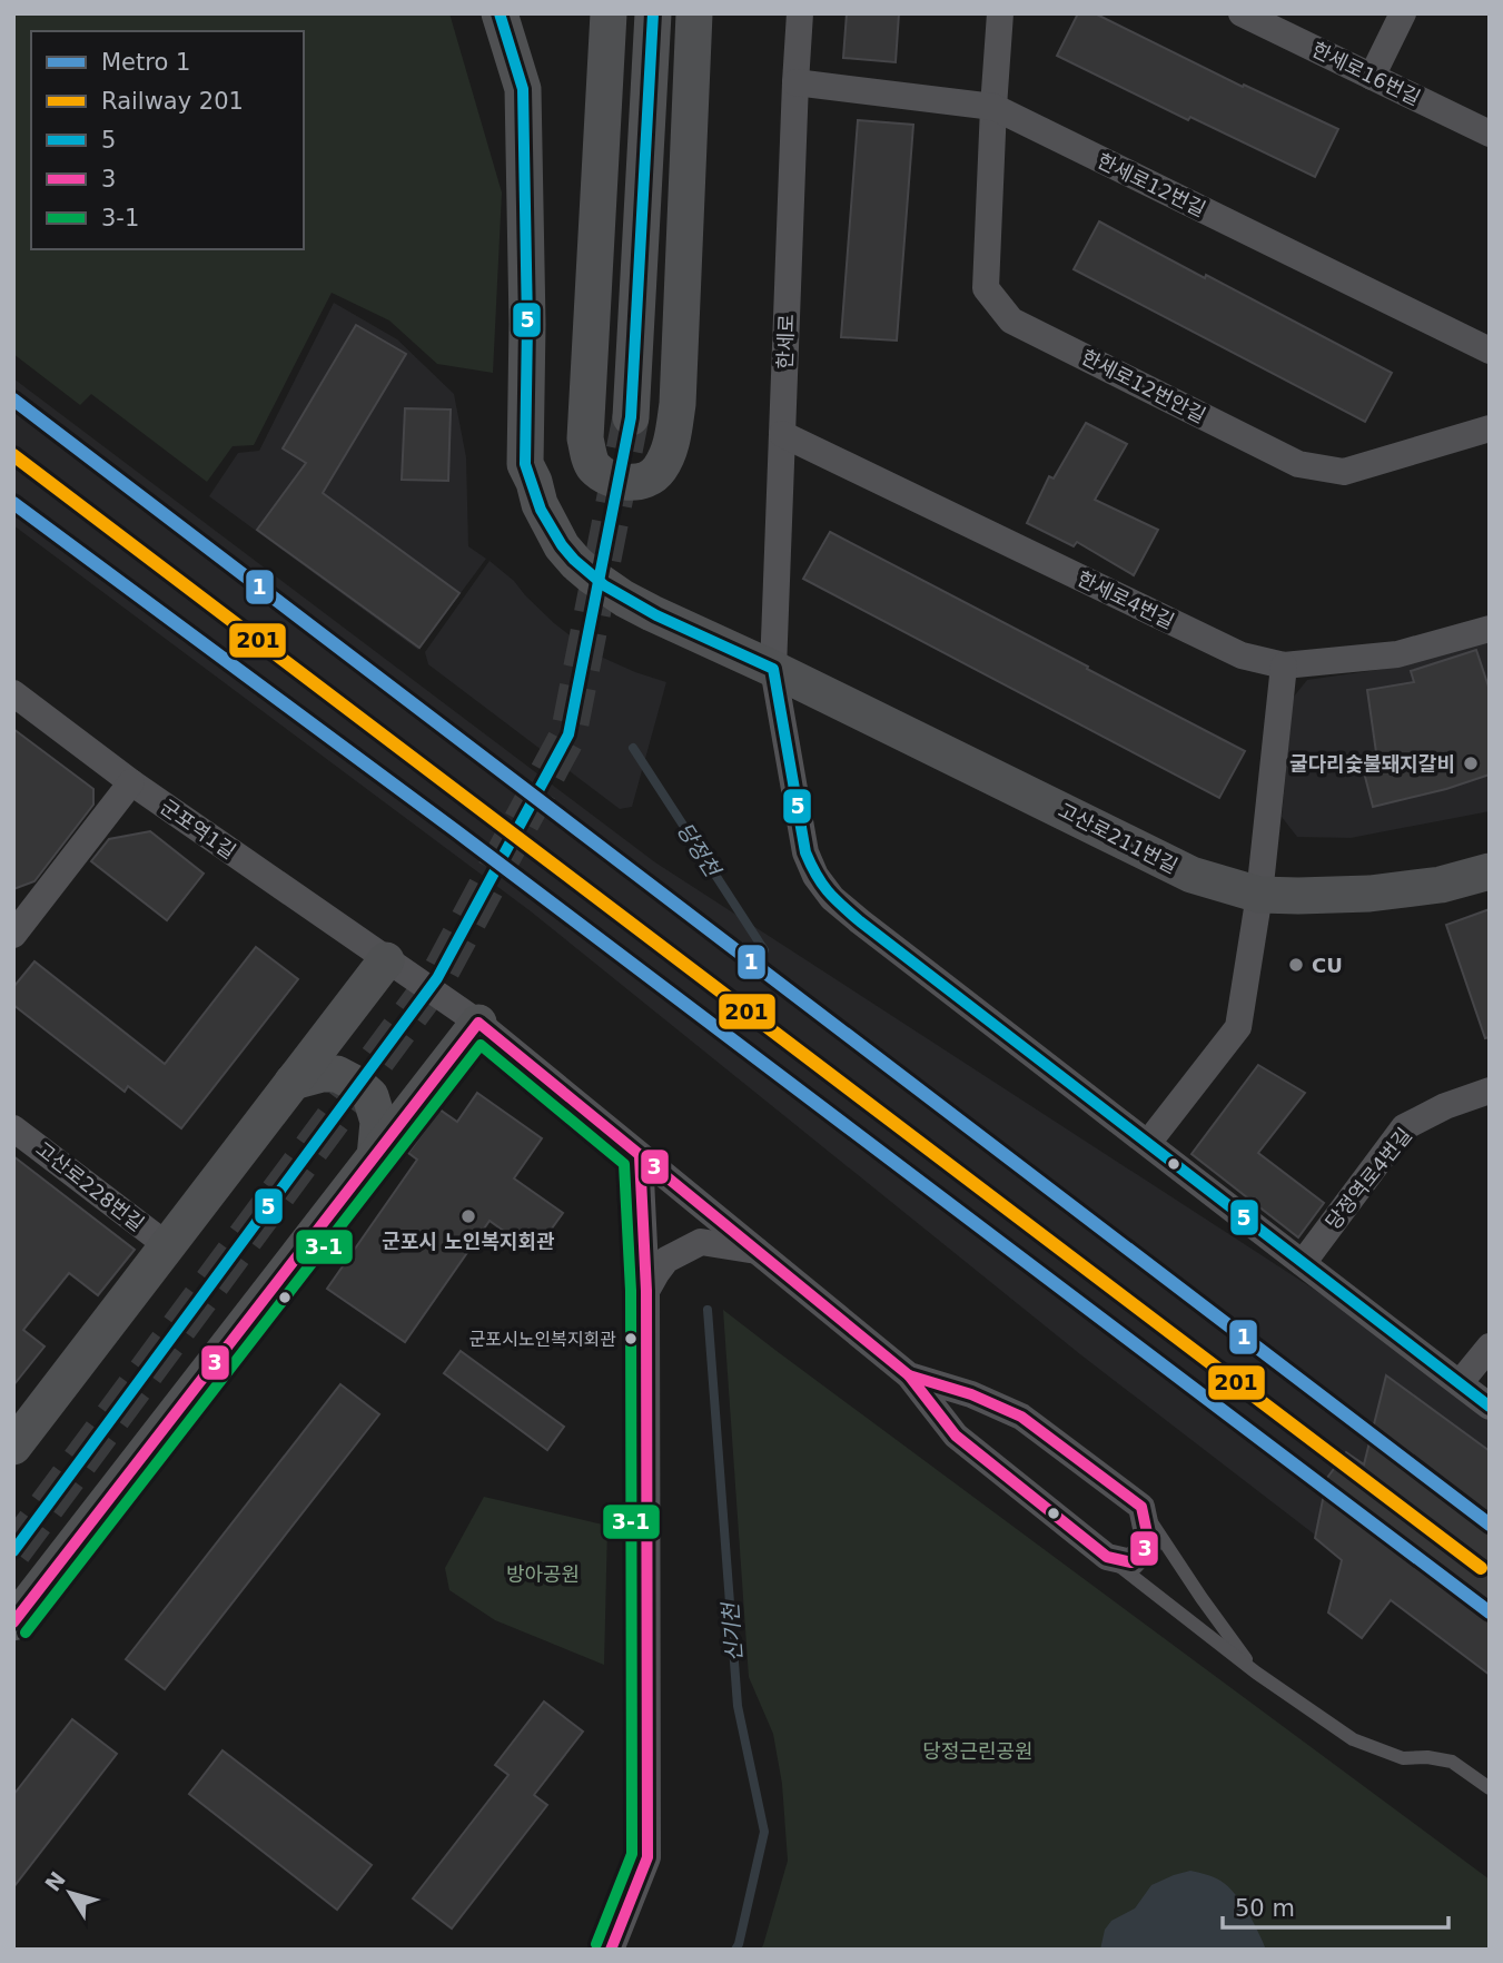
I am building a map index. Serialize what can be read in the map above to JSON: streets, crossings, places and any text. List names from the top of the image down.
{
  "streets": {
    "street": [
      "한세로16번길",
      "한세로12번길",
      "한세로",
      "한세로12번안길",
      "한세로4번길",
      "군포역1길",
      "고산로211번길",
      "당정역로4번길",
      "고산로228번길"
    ]
  },
  "crossings": [
    ["한세로12번길", "한세로"],
    ["한세로12번길", "한세로12번안길"],
    ["한세로", "한세로4번길"],
    ["한세로", "고산로211번길"],
    ["한세로", "당정역로4번길"]
  ],
  "water": ["당정천", "신기천"],
  "parks": ["방아공원", "당정근린공원"],
  "places": [
    "굴다리숯불돼지갈비",
    "CU",
    "군포시 노인복지회관",
    "군포시노인복지회관"
  ],
  "lines": [
    "transit line 5",
    "metro line 1",
    "rail line 201",
    "transit line 3",
    "transit line 3-1"
  ],
  "legend": [
    "Metro 1",
    "Railway 201",
    "5",
    "3",
    "3-1"
  ],
  "scale_bar": "50 m",
  "north": "top left"
}
